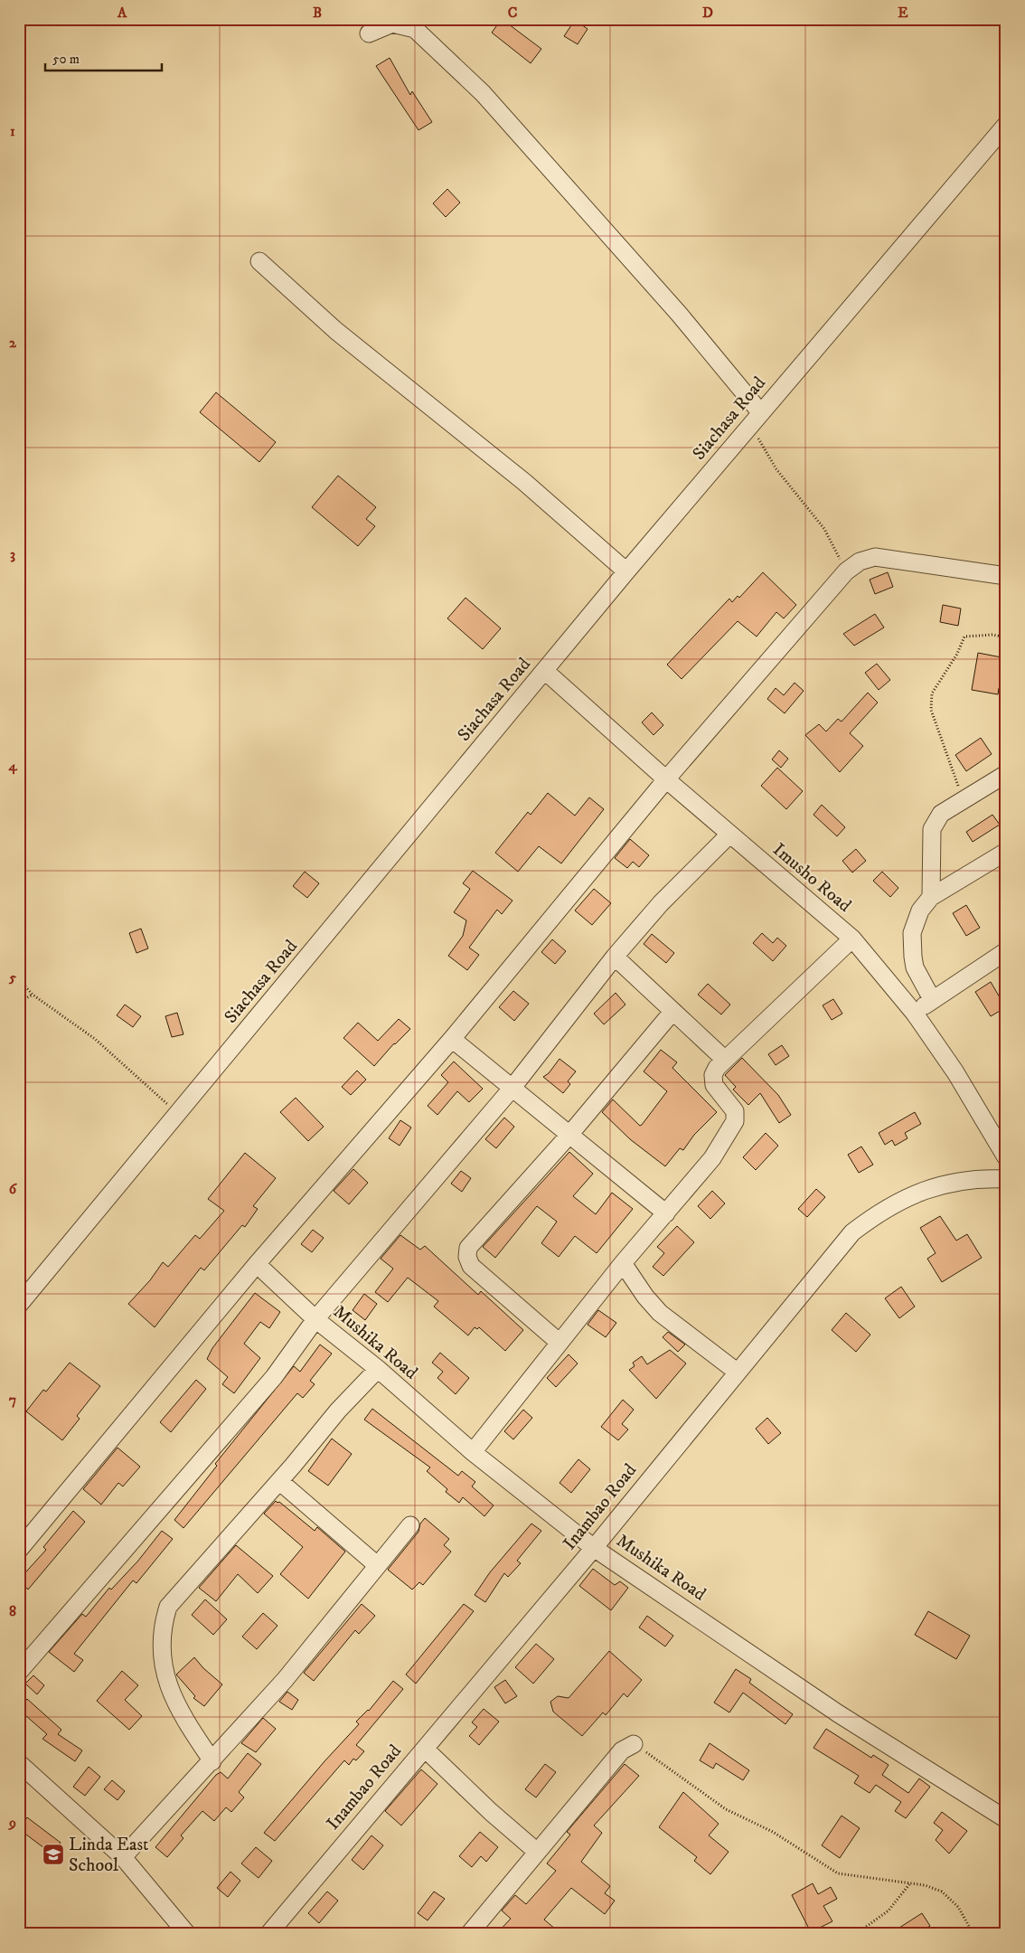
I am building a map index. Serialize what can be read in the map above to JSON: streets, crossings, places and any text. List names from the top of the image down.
{
  "streets": {
    "street": [
      "Siachasa Road",
      "Imusho Road",
      "Mushika Road",
      "Inambao Road"
    ]
  },
  "crossings": [
    ["Siachasa Road", "Imusho Road"],
    ["Mushika Road", "Inambao Road"]
  ],
  "places": {
    "school or university": ["Linda East School"]
  },
  "scale_bar": "50 m",
  "grid": {
    "columns": [
      "A",
      "B",
      "C",
      "D",
      "E"
    ],
    "rows": [
      "1",
      "2",
      "3",
      "4",
      "5",
      "6",
      "7",
      "8",
      "9"
    ]
  }
}
